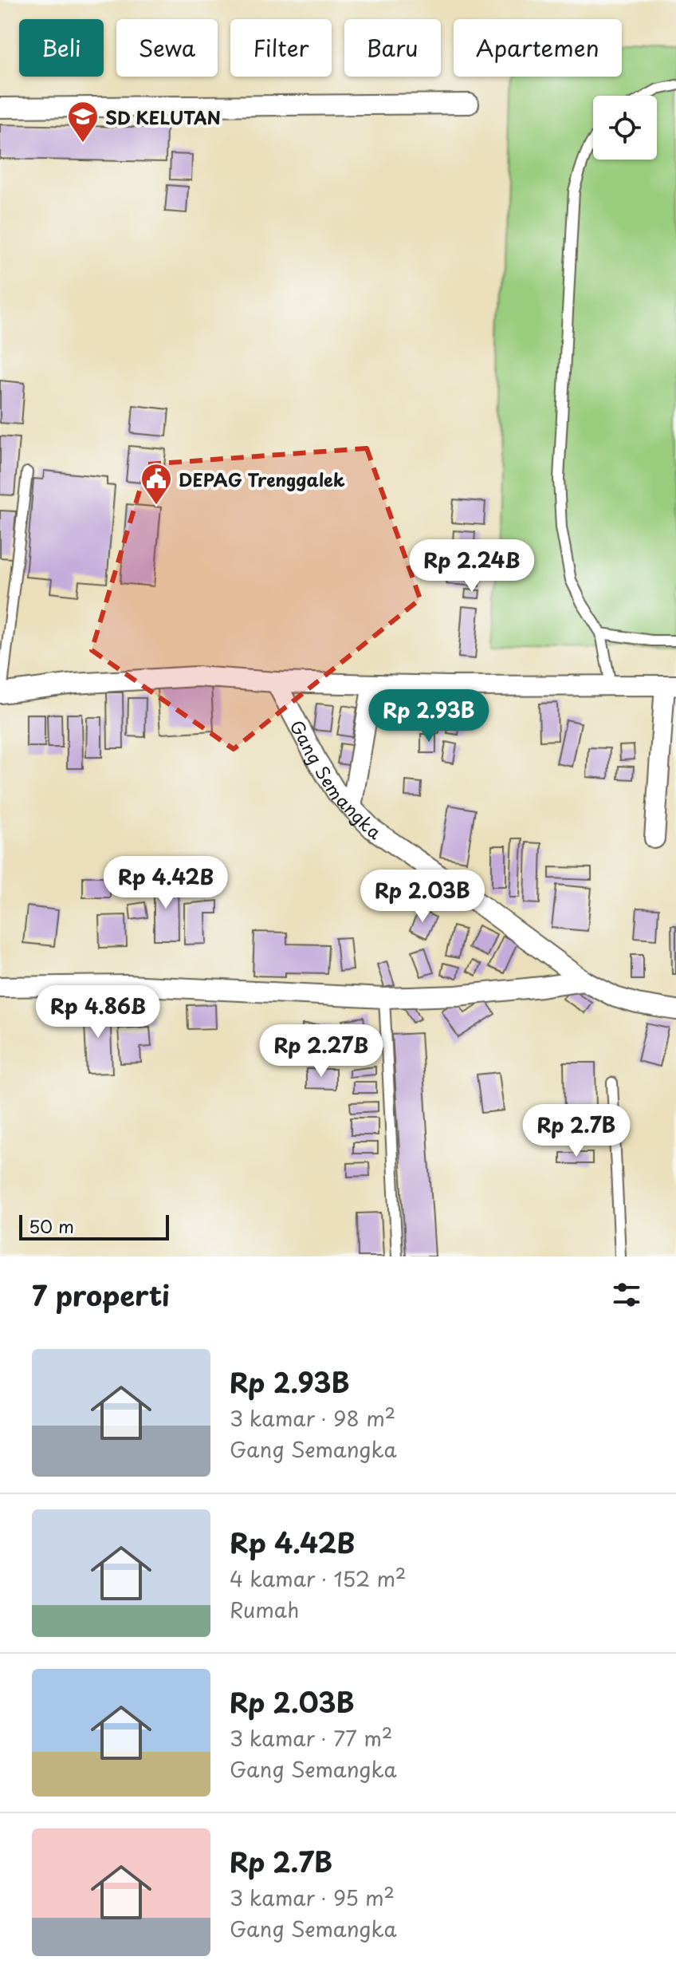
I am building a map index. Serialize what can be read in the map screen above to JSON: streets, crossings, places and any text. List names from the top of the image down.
{
  "streets": {
    "street": ["Gang Semangka"]
  },
  "places": {
    "school or university": ["SD KELUTAN"],
    "public building": ["DEPAG Trenggalek"]
  },
  "scale_bar": "50 m",
  "page": {
    "chip": [
      "Beli",
      "Sewa",
      "Filter",
      "Baru",
      "Apartemen"
    ],
    "price": [
      "Rp 2.24B",
      "Rp 2.93B",
      "Rp 4.42B",
      "Rp 2.03B",
      "Rp 4.86B",
      "Rp 2.27B",
      "Rp 2.7B"
    ],
    "scale": "50 m",
    "heading": "7 properti",
    "list": [
      {
        "name": "Rp 2.93B",
        "note": "3 kamar · 98 m² · Gang Semangka"
      },
      {
        "name": "Rp 4.42B",
        "note": "4 kamar · 152 m² · Rumah"
      },
      {
        "name": "Rp 2.03B",
        "note": "3 kamar · 77 m² · Gang Semangka"
      },
      {
        "name": "Rp 2.7B",
        "note": "3 kamar · 95 m² · Gang Semangka"
      }
    ]
  }
}
